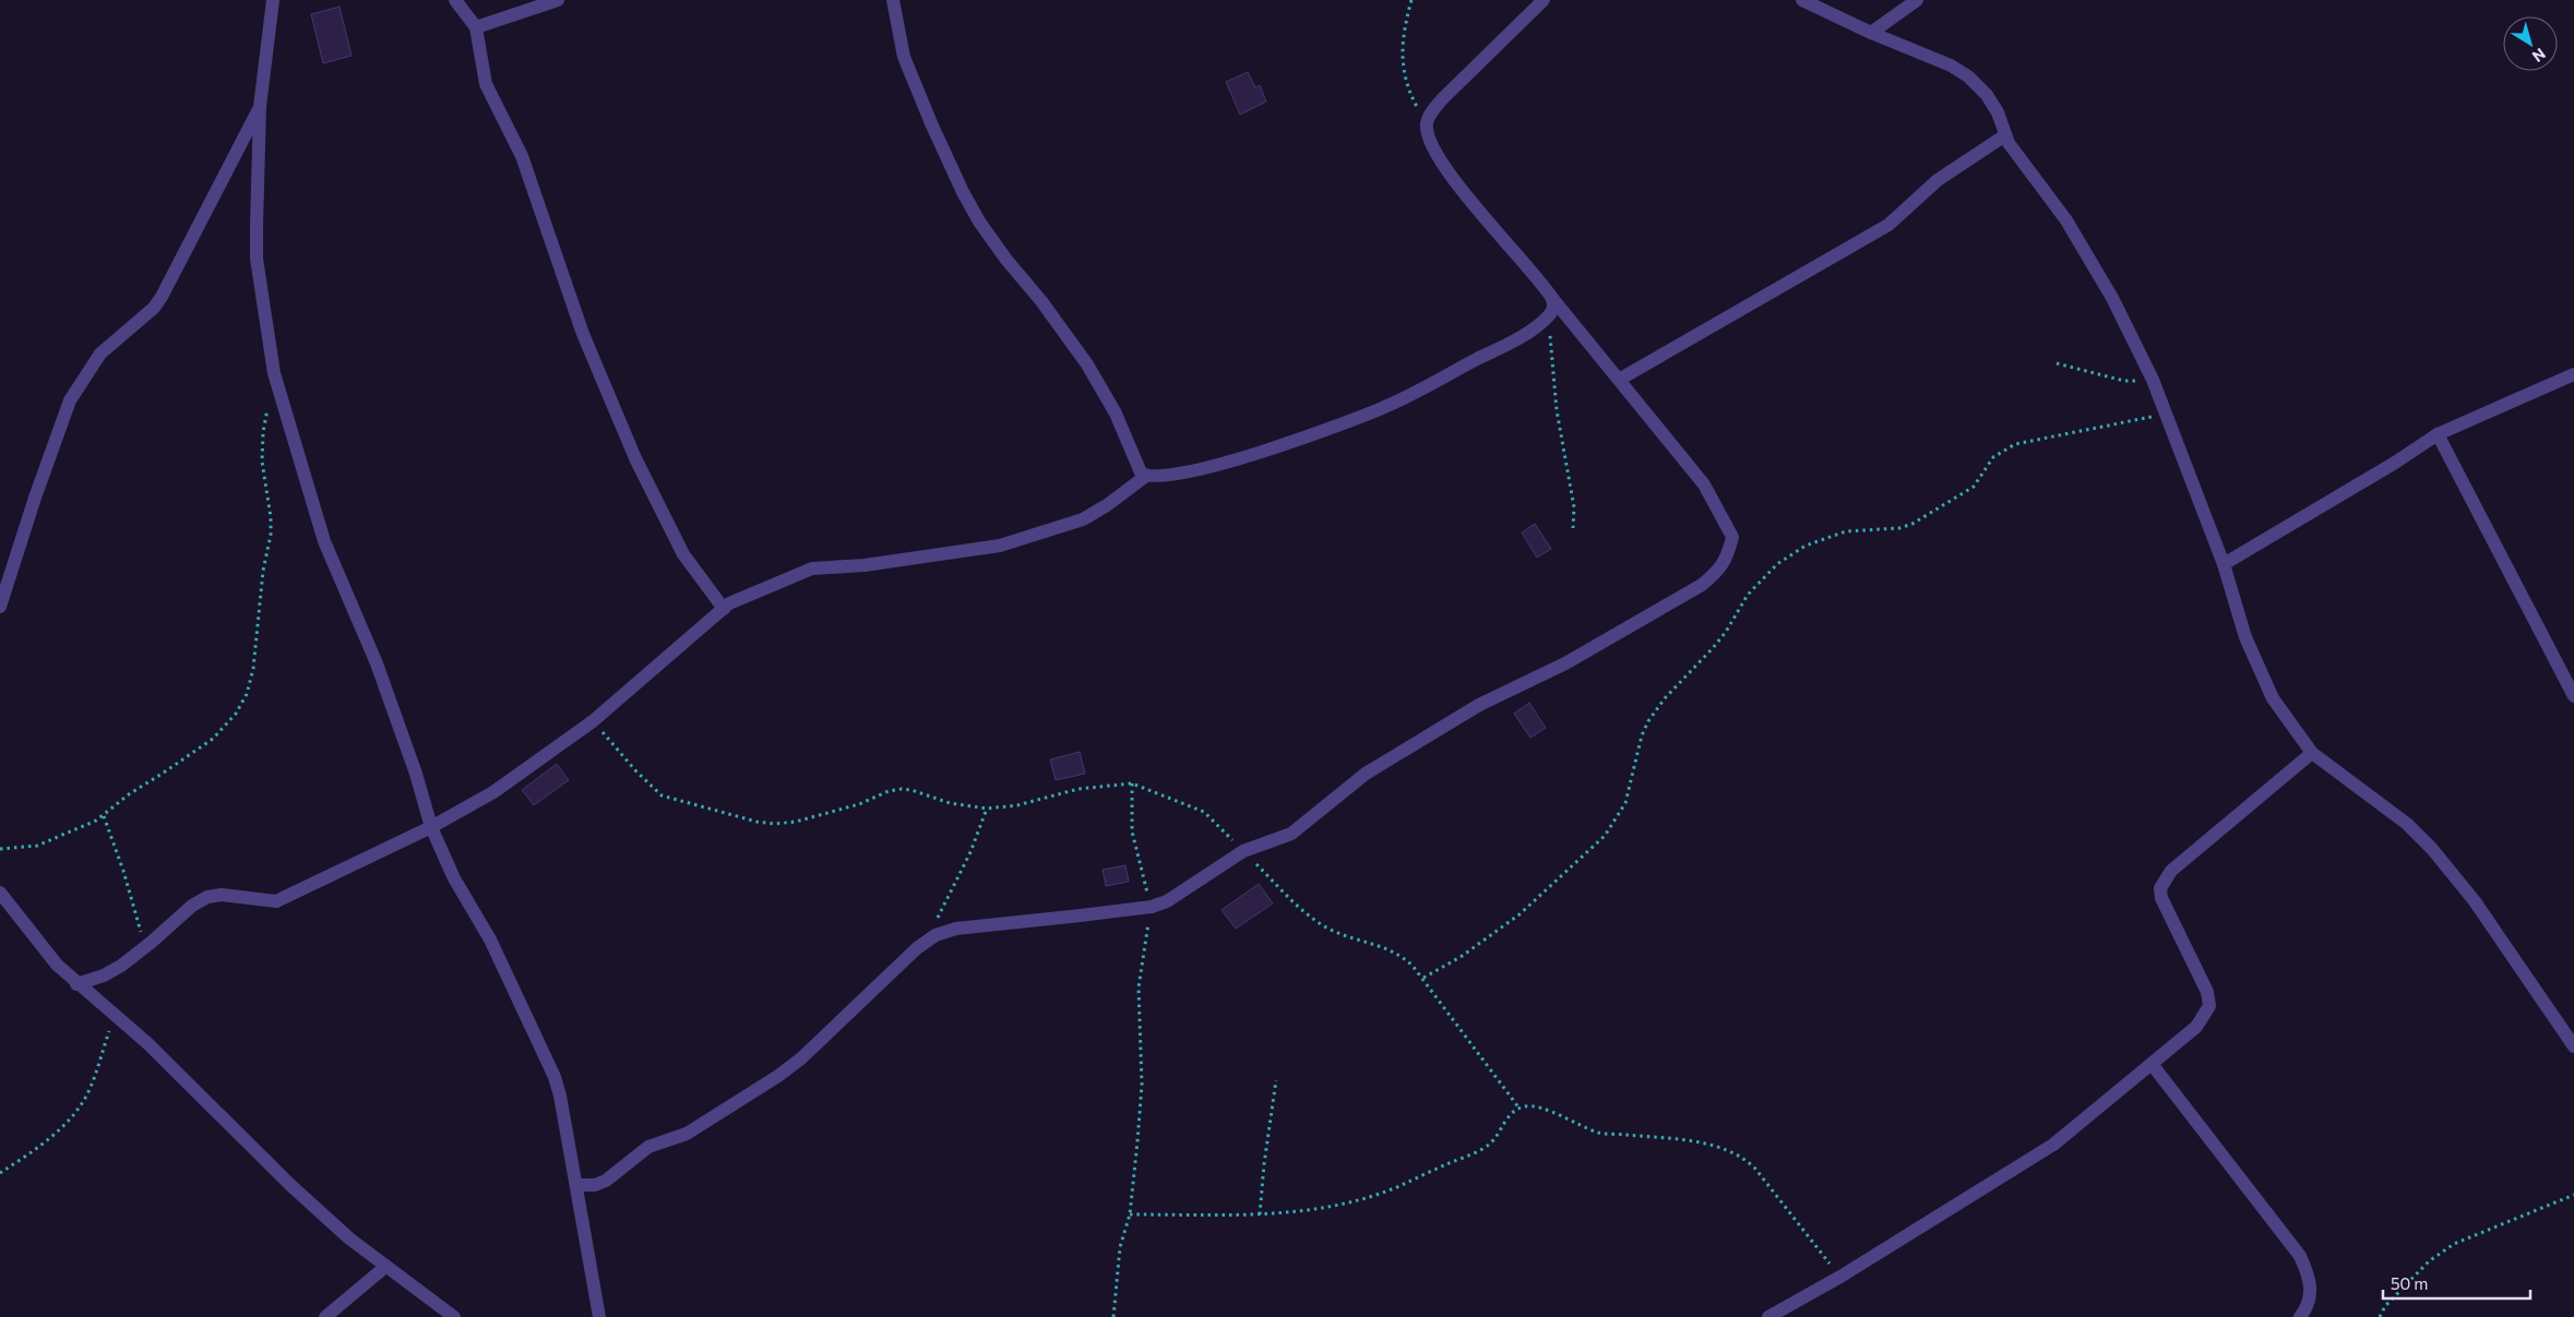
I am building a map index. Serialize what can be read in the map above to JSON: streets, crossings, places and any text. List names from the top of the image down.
{
  "scale_bar": "50 m",
  "north": "bottom right"
}
